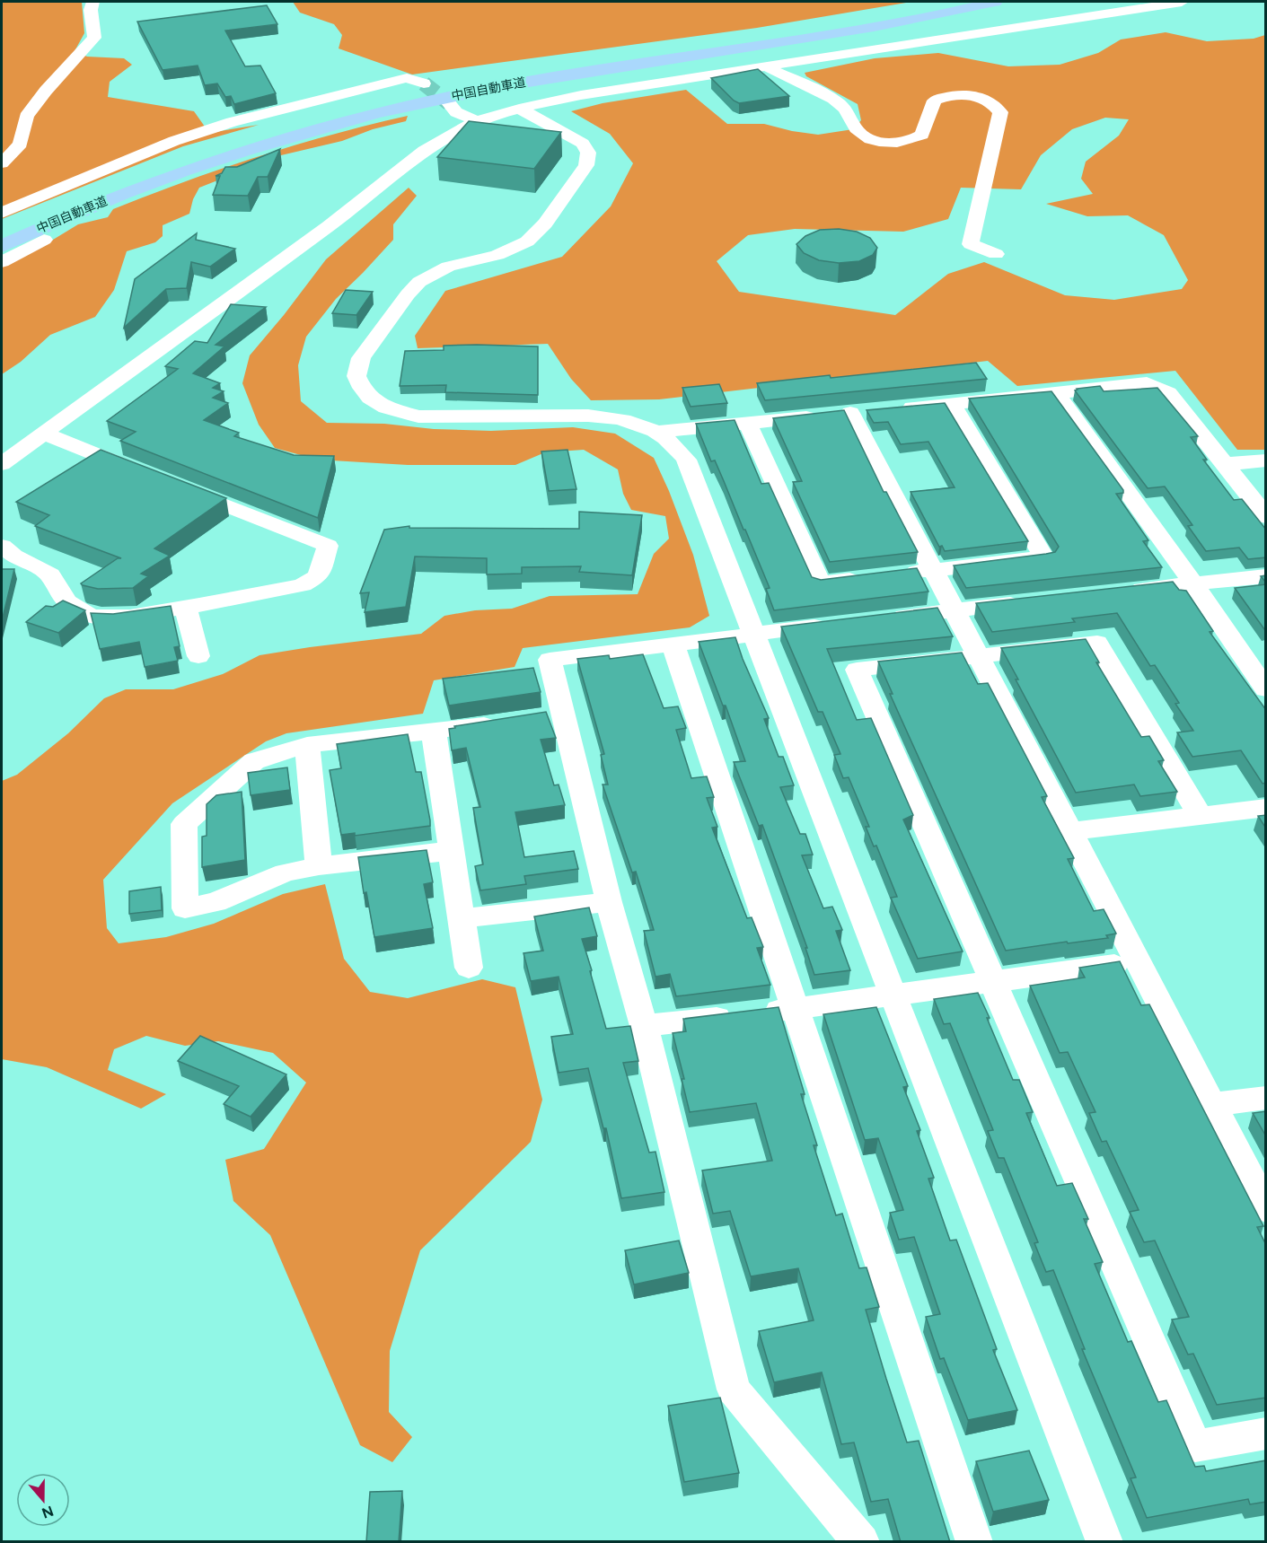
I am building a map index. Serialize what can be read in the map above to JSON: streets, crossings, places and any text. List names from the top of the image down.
{
  "streets": {
    "highway": ["中国自動車道"]
  },
  "north": "bottom"
}
